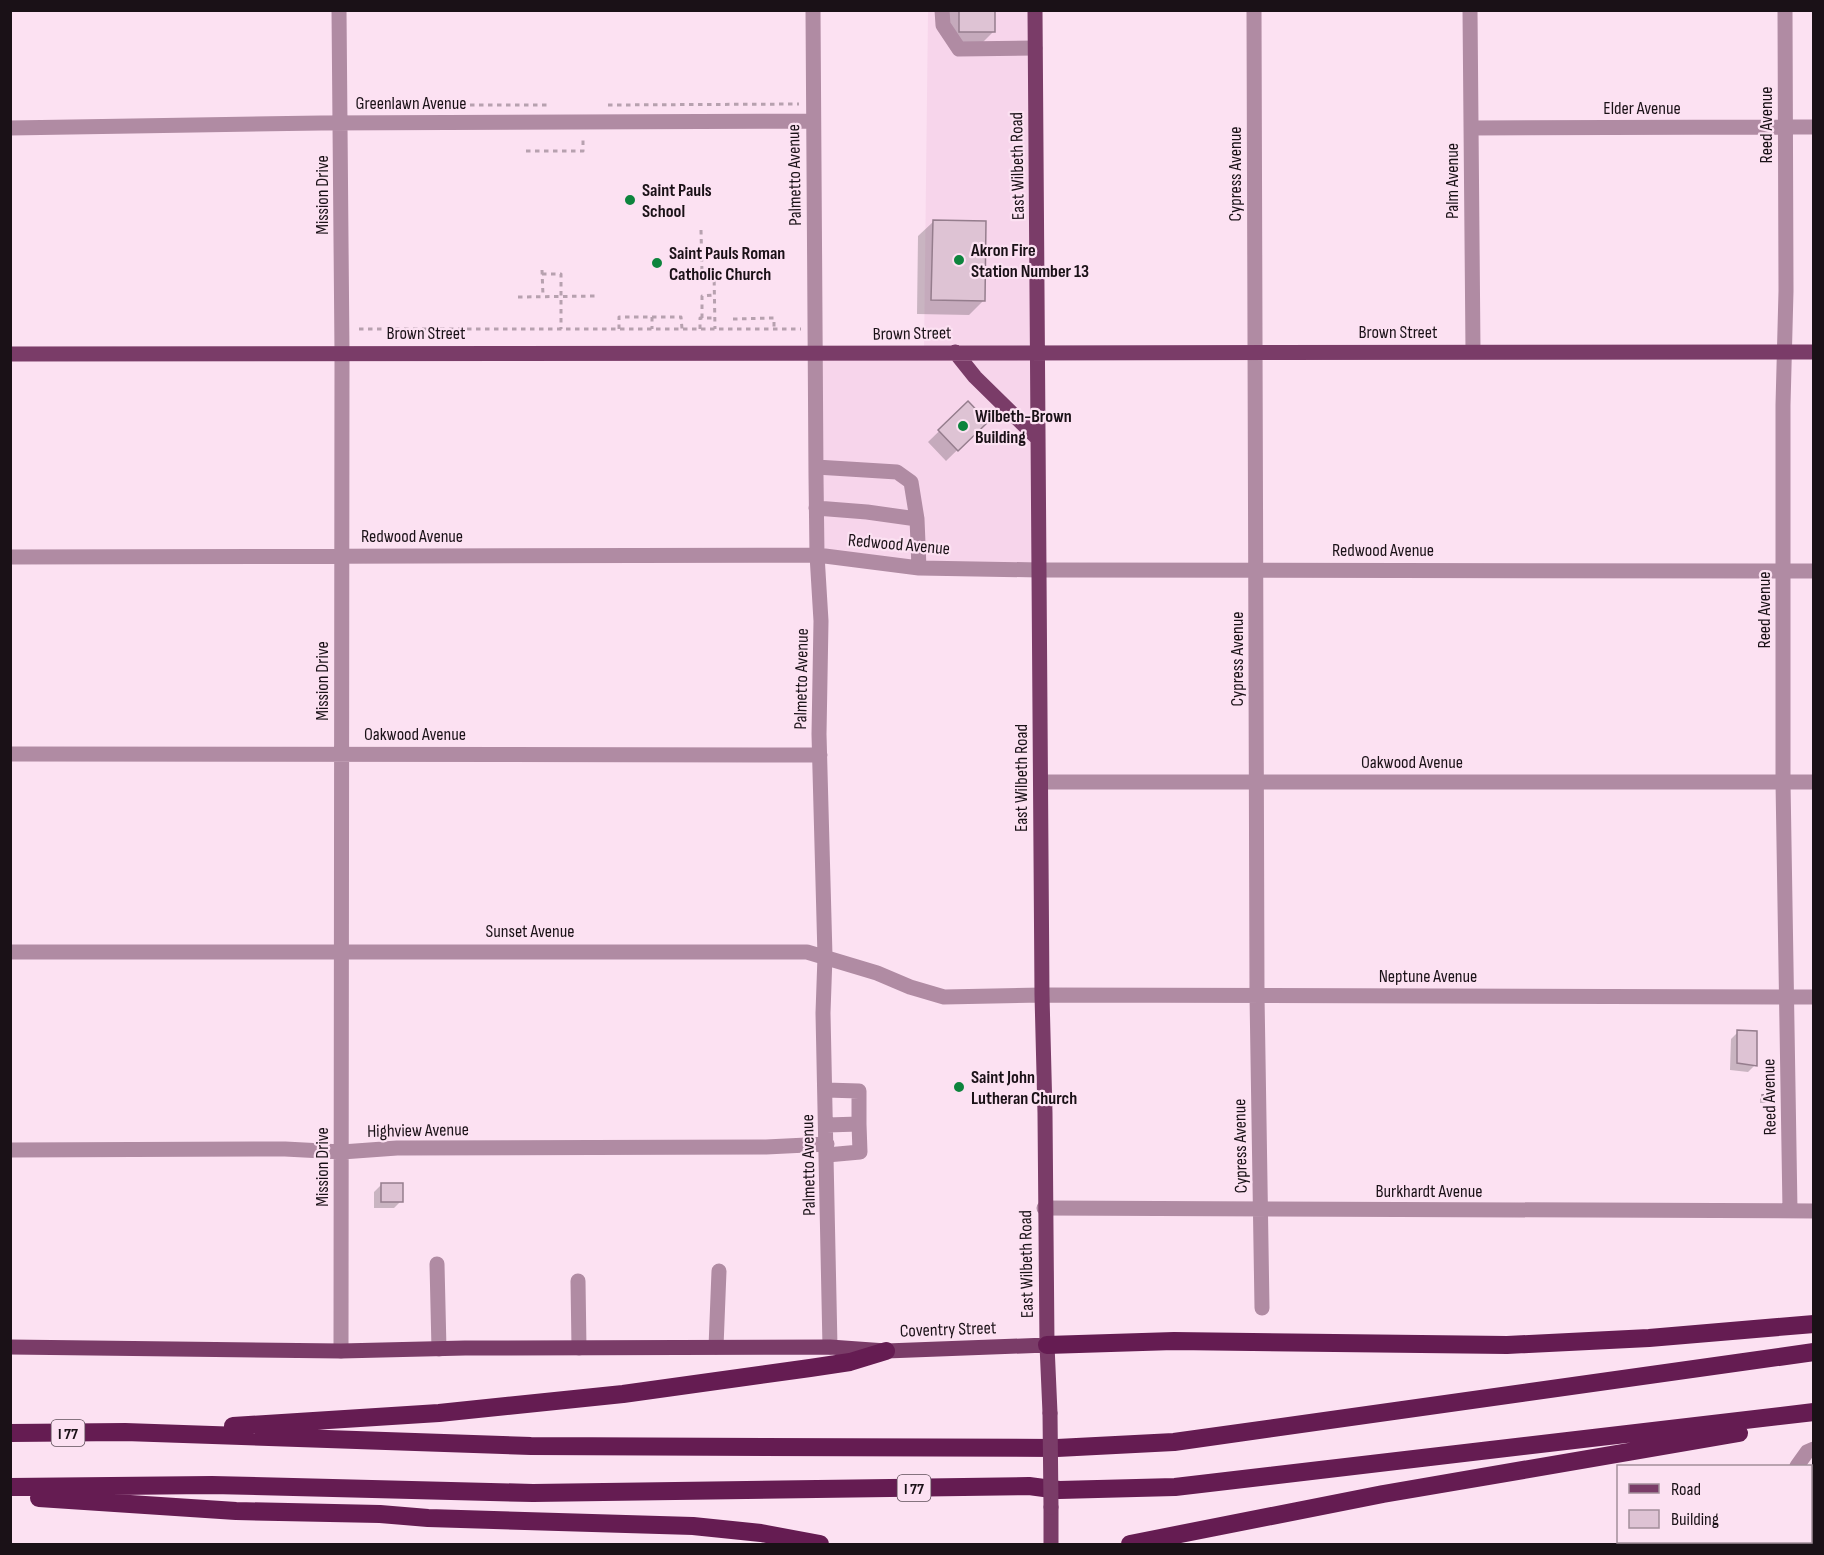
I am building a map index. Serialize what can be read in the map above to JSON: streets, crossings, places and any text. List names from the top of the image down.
{
  "streets": {
    "highway": ["I 77"],
    "main road": ["East Wilbeth Road", "Brown Street", "Coventry Street"],
    "street": [
      "Greenlawn Avenue",
      "Elder Avenue",
      "Reed Avenue",
      "Cypress Avenue",
      "Palmetto Avenue",
      "Palm Avenue",
      "Mission Drive",
      "Redwood Avenue",
      "Oakwood Avenue",
      "Sunset Avenue",
      "Neptune Avenue",
      "Highview Avenue",
      "Burkhardt Avenue"
    ]
  },
  "crossings": [
    ["Greenlawn Avenue", "Palmetto Avenue"],
    ["Greenlawn Avenue", "Mission Drive"],
    ["Elder Avenue", "Reed Avenue"],
    ["Elder Avenue", "Palm Avenue"],
    ["Reed Avenue", "Brown Street"],
    ["Reed Avenue", "Redwood Avenue"],
    ["Reed Avenue", "Oakwood Avenue"],
    ["Reed Avenue", "Neptune Avenue"],
    ["Reed Avenue", "Burkhardt Avenue"],
    ["East Wilbeth Road", "Brown Street"],
    ["East Wilbeth Road", "Redwood Avenue"],
    ["East Wilbeth Road", "Oakwood Avenue"],
    ["East Wilbeth Road", "Sunset Avenue"],
    ["East Wilbeth Road", "Neptune Avenue"],
    ["East Wilbeth Road", "Burkhardt Avenue"],
    ["East Wilbeth Road", "Coventry Street"],
    ["Cypress Avenue", "Brown Street"],
    ["Cypress Avenue", "Redwood Avenue"],
    ["Cypress Avenue", "Oakwood Avenue"],
    ["Cypress Avenue", "Neptune Avenue"],
    ["Cypress Avenue", "Burkhardt Avenue"],
    ["Palmetto Avenue", "Brown Street"],
    ["Palmetto Avenue", "Redwood Avenue"],
    ["Palmetto Avenue", "Oakwood Avenue"],
    ["Palmetto Avenue", "Sunset Avenue"],
    ["Palmetto Avenue", "Highview Avenue"],
    ["Palmetto Avenue", "Coventry Street"],
    ["Palm Avenue", "Brown Street"],
    ["Mission Drive", "Brown Street"],
    ["Mission Drive", "Redwood Avenue"],
    ["Mission Drive", "Oakwood Avenue"],
    ["Mission Drive", "Sunset Avenue"],
    ["Mission Drive", "Highview Avenue"],
    ["Mission Drive", "Coventry Street"],
    ["Sunset Avenue", "Neptune Avenue"]
  ],
  "places": [
    "Saint Pauls School",
    "Akron Fire Station Number 13",
    "Saint Pauls Roman Catholic Church",
    "Wilbeth-Brown Building",
    "Saint John Lutheran Church"
  ],
  "legend": ["Road", "Building"]
}
